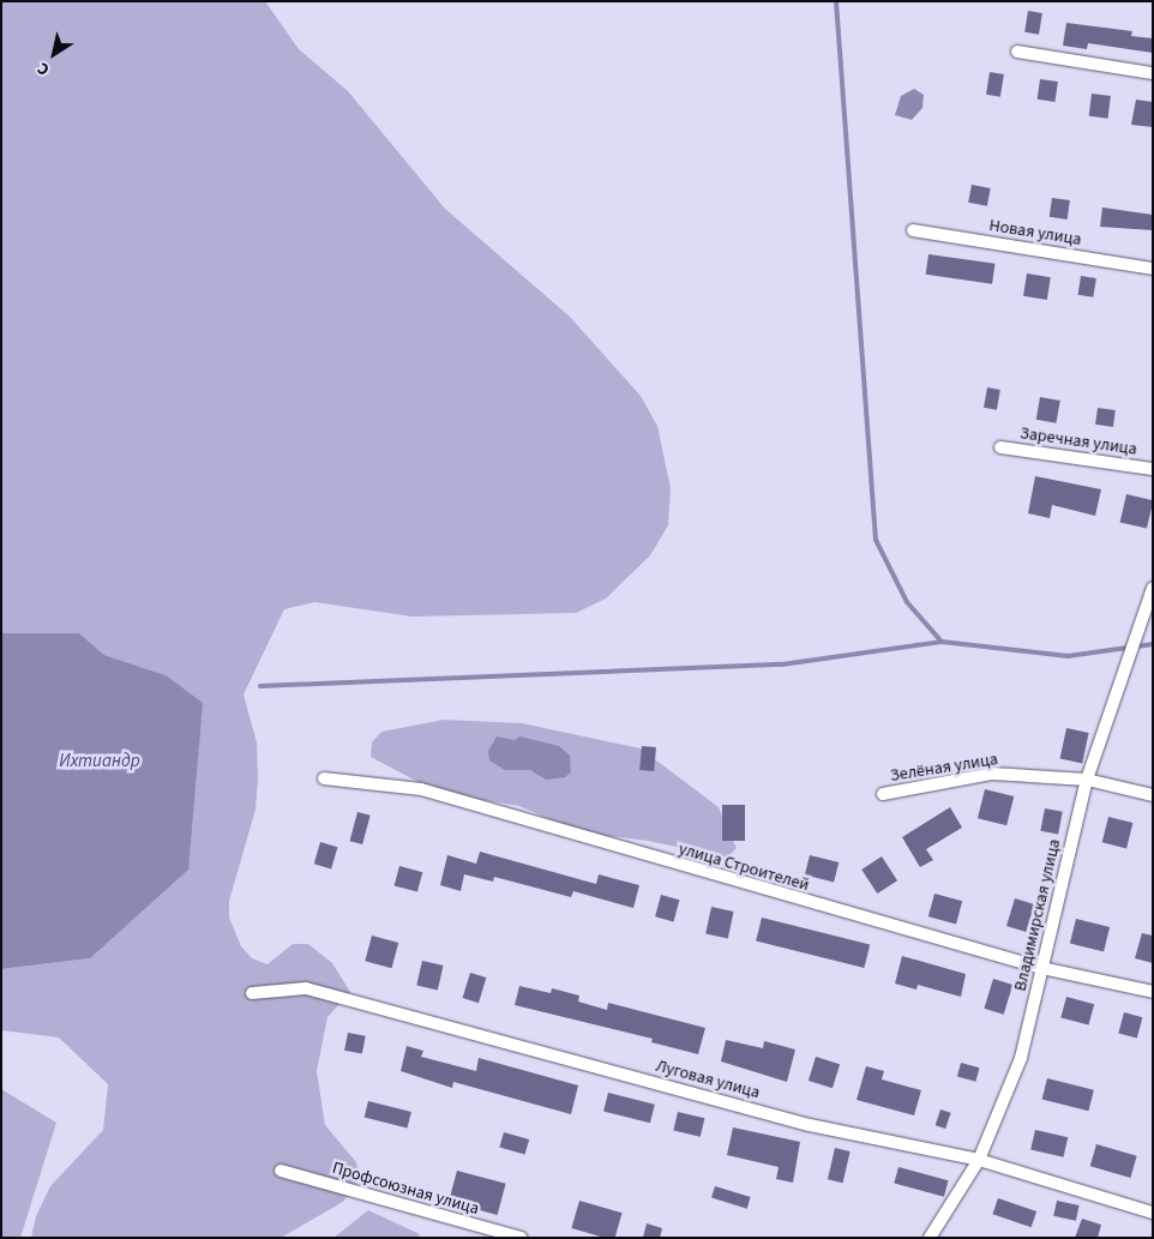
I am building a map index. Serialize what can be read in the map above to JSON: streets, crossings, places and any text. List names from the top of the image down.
{
  "streets": {
    "street": [
      "Новая улица",
      "Заречная улица",
      "Зелёная улица",
      "улица Строителей",
      "Владимирская улица",
      "Луговая улица",
      "Профсоюзная улица"
    ]
  },
  "crossings": [
    ["Зелёная улица", "Владимирская улица"],
    ["улица Строителей", "Владимирская улица"],
    ["Владимирская улица", "Луговая улица"]
  ],
  "water": ["Ихтиандр"],
  "north": "bottom left"
}
